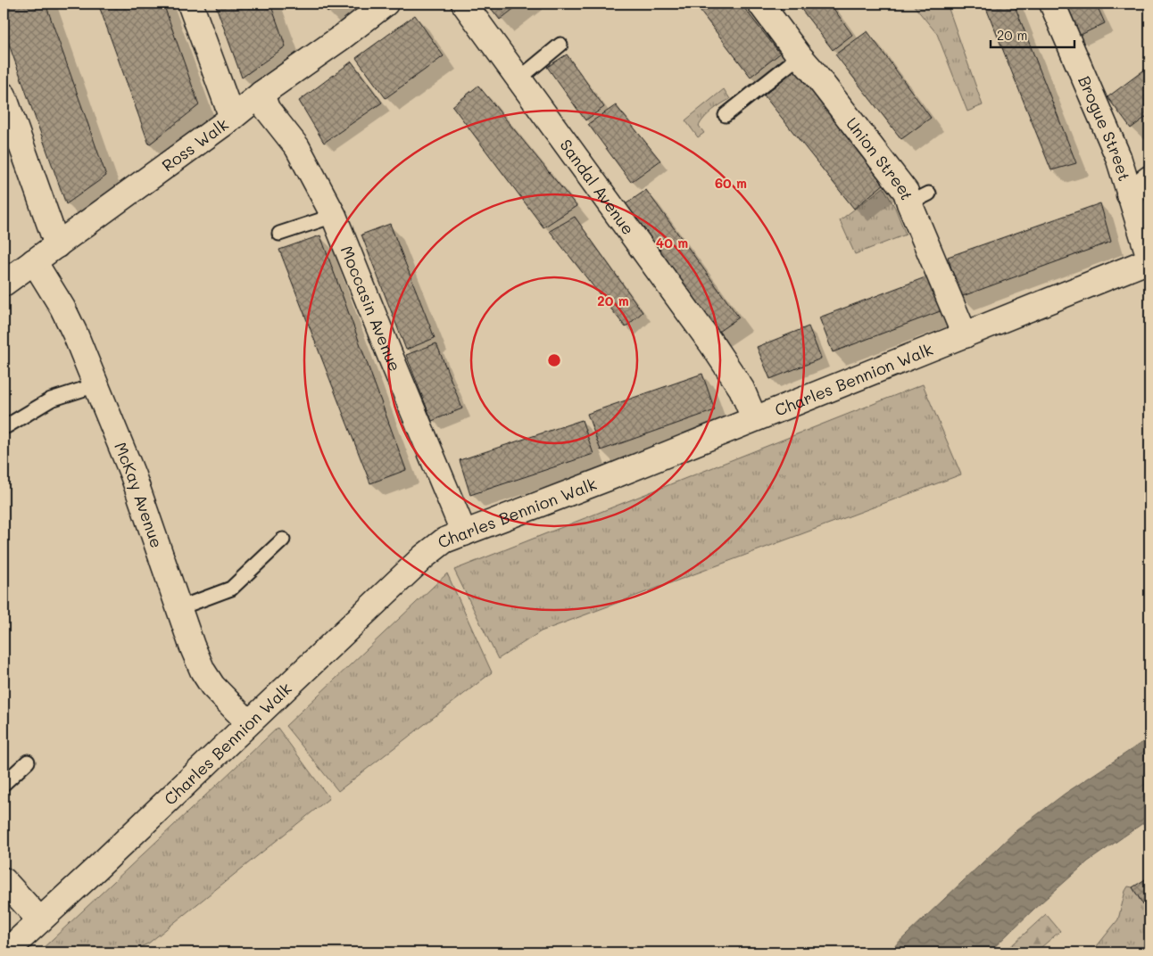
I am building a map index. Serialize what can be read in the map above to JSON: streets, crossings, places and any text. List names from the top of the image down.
{
  "streets": {
    "street": [
      "Brogue Street",
      "Ross Walk",
      "Union Street",
      "Sandal Avenue",
      "Moccasin Avenue",
      "Charles Bennion Walk",
      "McKay Avenue"
    ]
  },
  "crossings": [
    ["Brogue Street", "Charles Bennion Walk"],
    ["Ross Walk", "Moccasin Avenue"],
    ["Ross Walk", "McKay Avenue"],
    ["Union Street", "Charles Bennion Walk"],
    ["Sandal Avenue", "Charles Bennion Walk"],
    ["Moccasin Avenue", "Charles Bennion Walk"],
    ["Charles Bennion Walk", "McKay Avenue"]
  ],
  "scale_bar": "20 m",
  "rings": ["60 m", "40 m", "20 m"]
}
